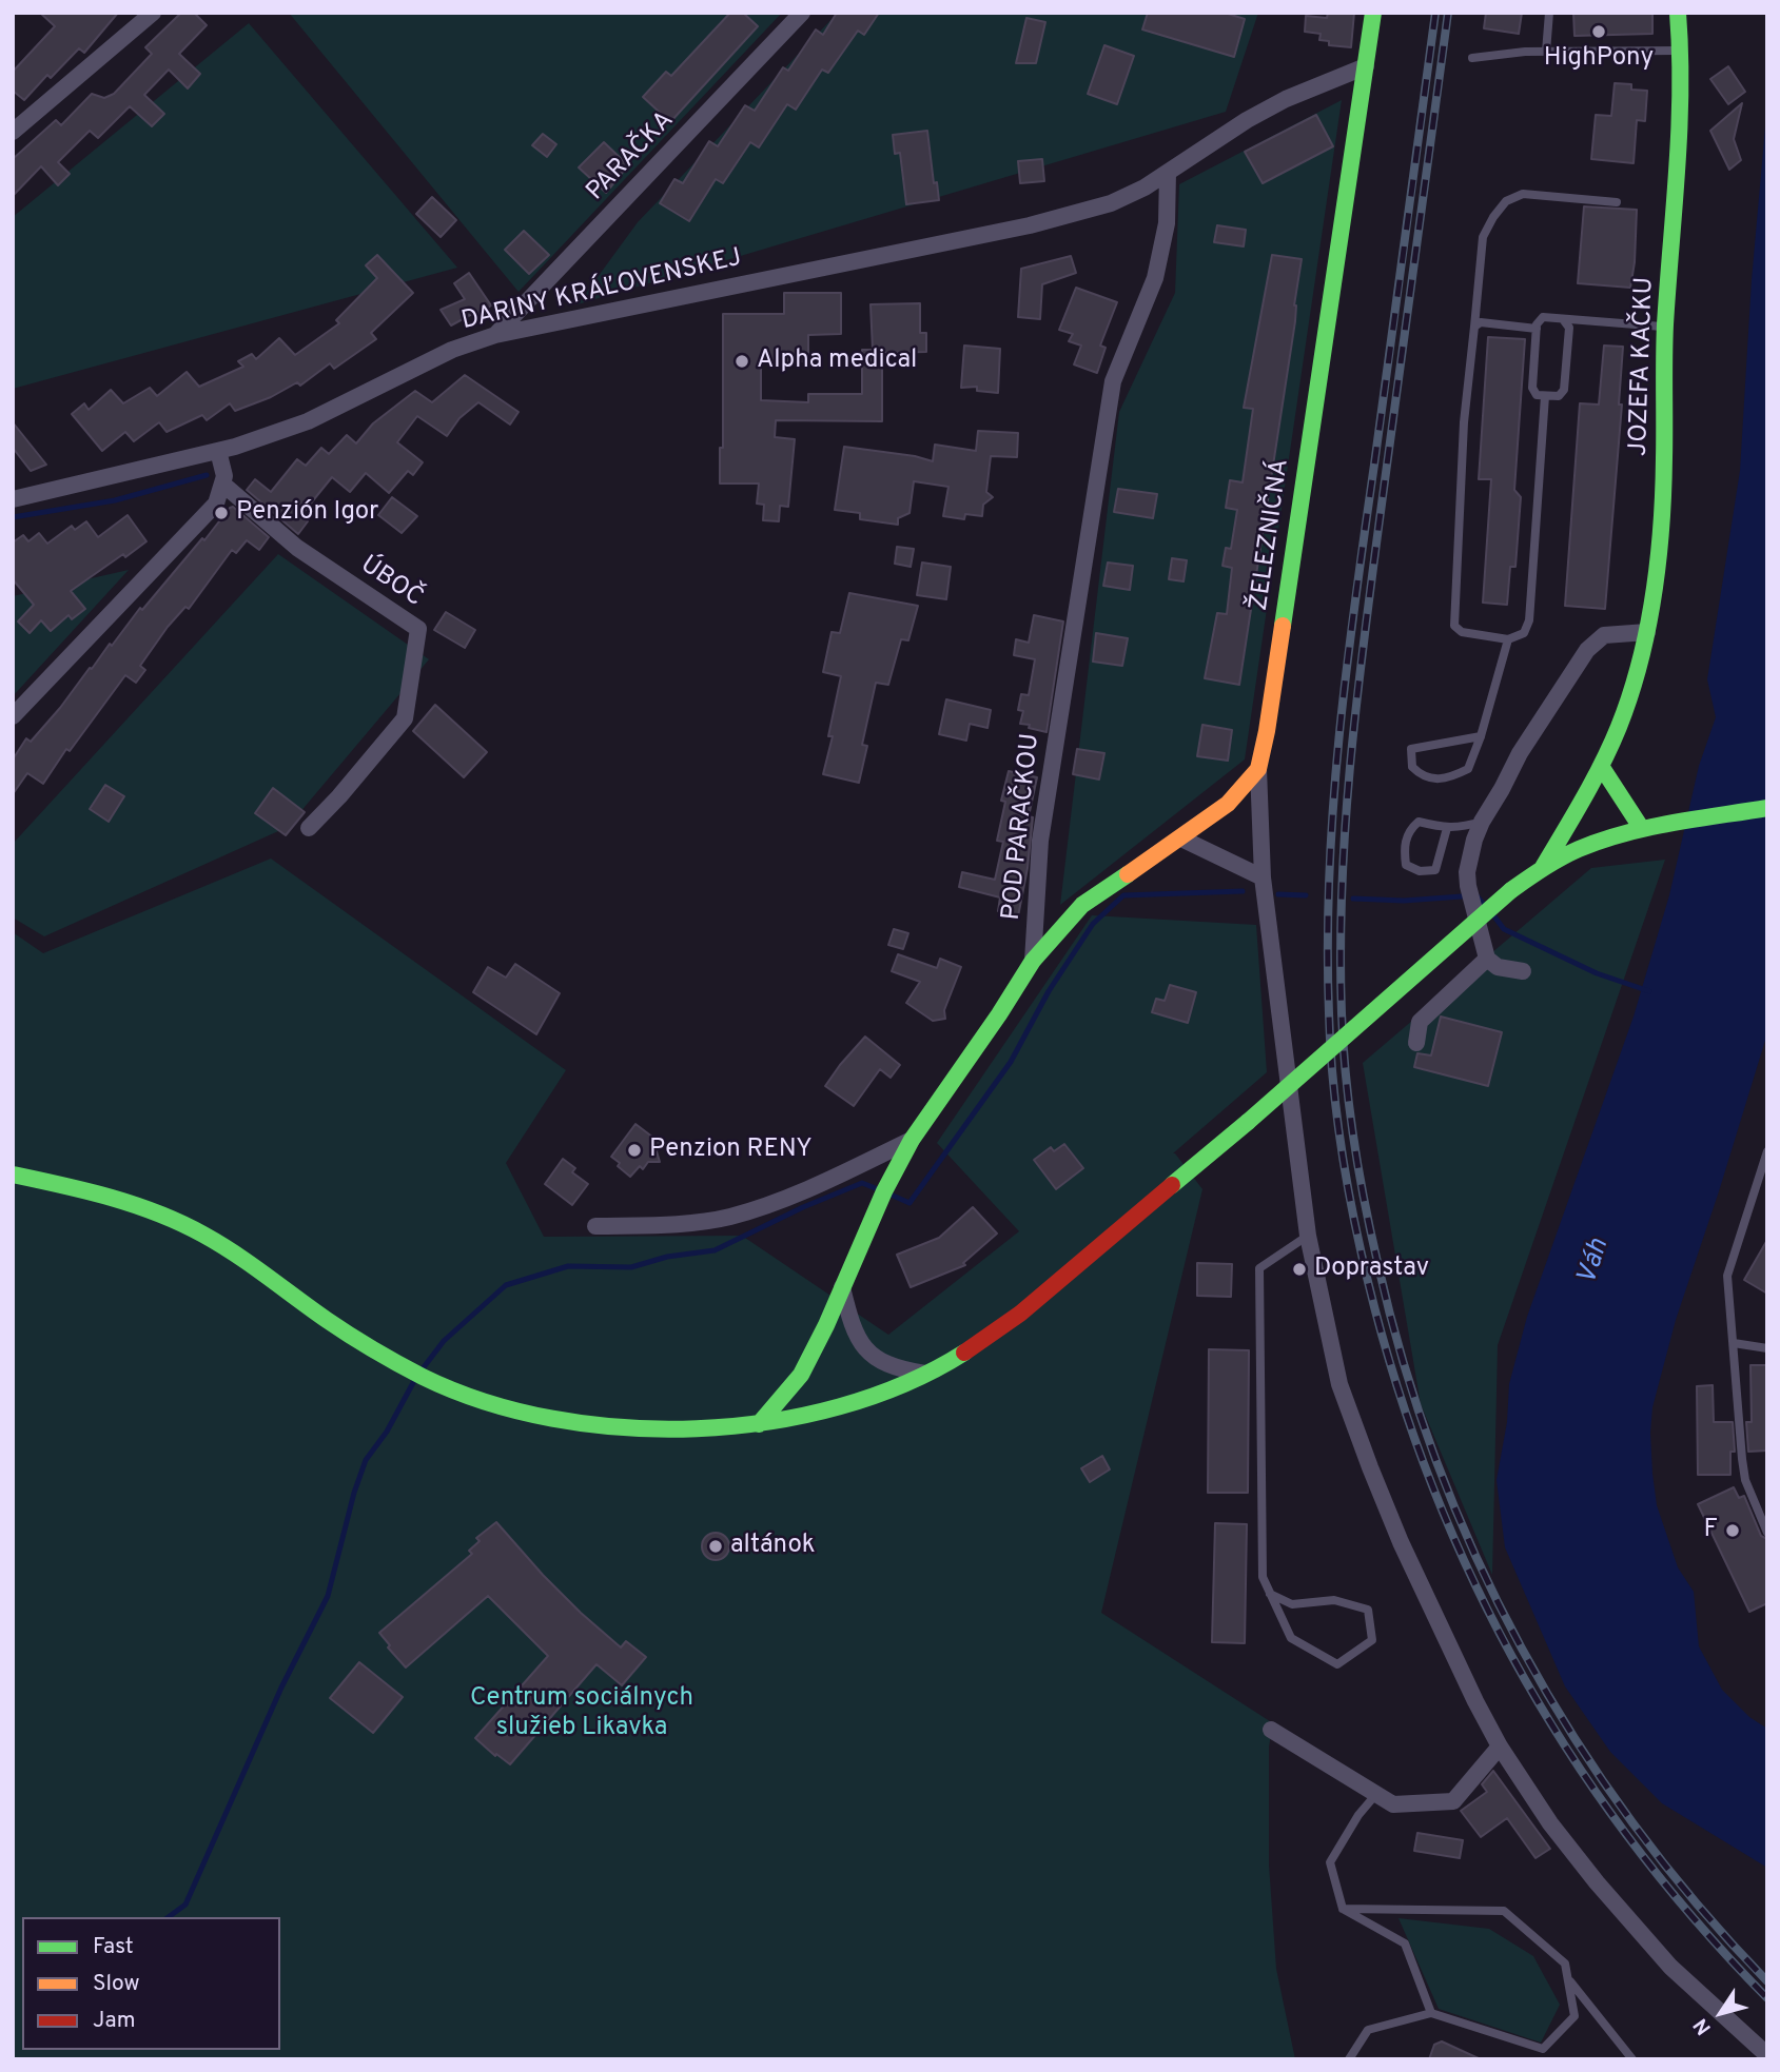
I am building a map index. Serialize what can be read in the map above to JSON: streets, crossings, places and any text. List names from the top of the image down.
{
  "streets": {
    "street": [
      "PARAČKA",
      "DARINY KRÁĽOVENSKEJ",
      "JOZEFA KAČKU",
      "ŽELEZNIČNÁ",
      "ÚBOČ",
      "POD PARAČKOU"
    ]
  },
  "crossings": [
    ["PARAČKA", "DARINY KRÁĽOVENSKEJ"],
    ["DARINY KRÁĽOVENSKEJ", "ŽELEZNIČNÁ"],
    ["DARINY KRÁĽOVENSKEJ", "POD PARAČKOU"],
    ["ŽELEZNIČNÁ", "POD PARAČKOU"]
  ],
  "water": ["Váh"],
  "parks": ["Centrum sociálnych služieb Likavka"],
  "places": [
    "HighPony",
    "Alpha medical",
    "Penzión Igor",
    "Penzion RENY",
    "Doprastav",
    "F",
    "altánok"
  ],
  "legend": ["Fast", "Slow", "Jam"],
  "north": "bottom left"
}
